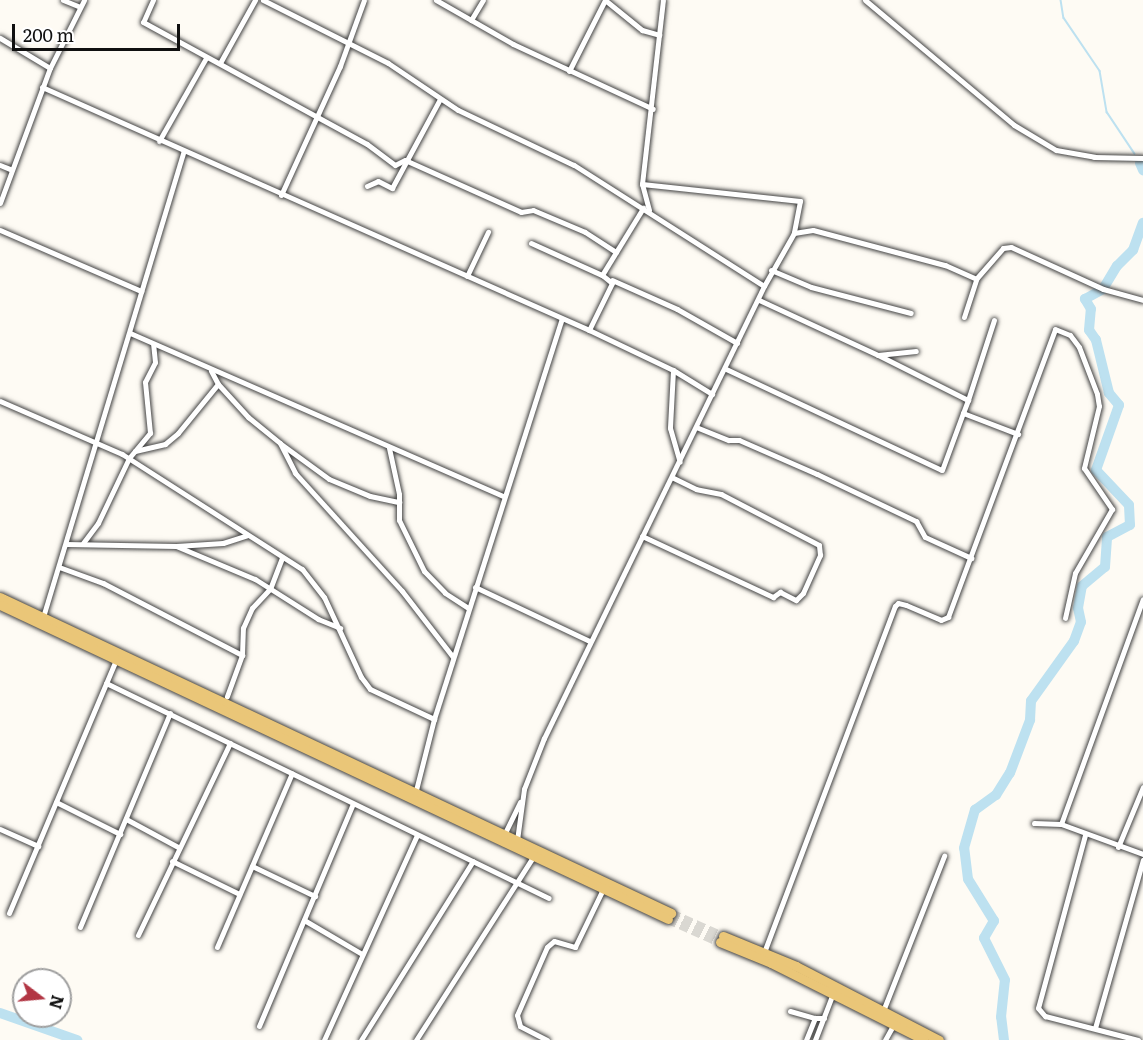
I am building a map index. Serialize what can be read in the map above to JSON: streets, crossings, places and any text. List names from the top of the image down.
{
  "scale_bar": "200 m",
  "north": "right"
}
